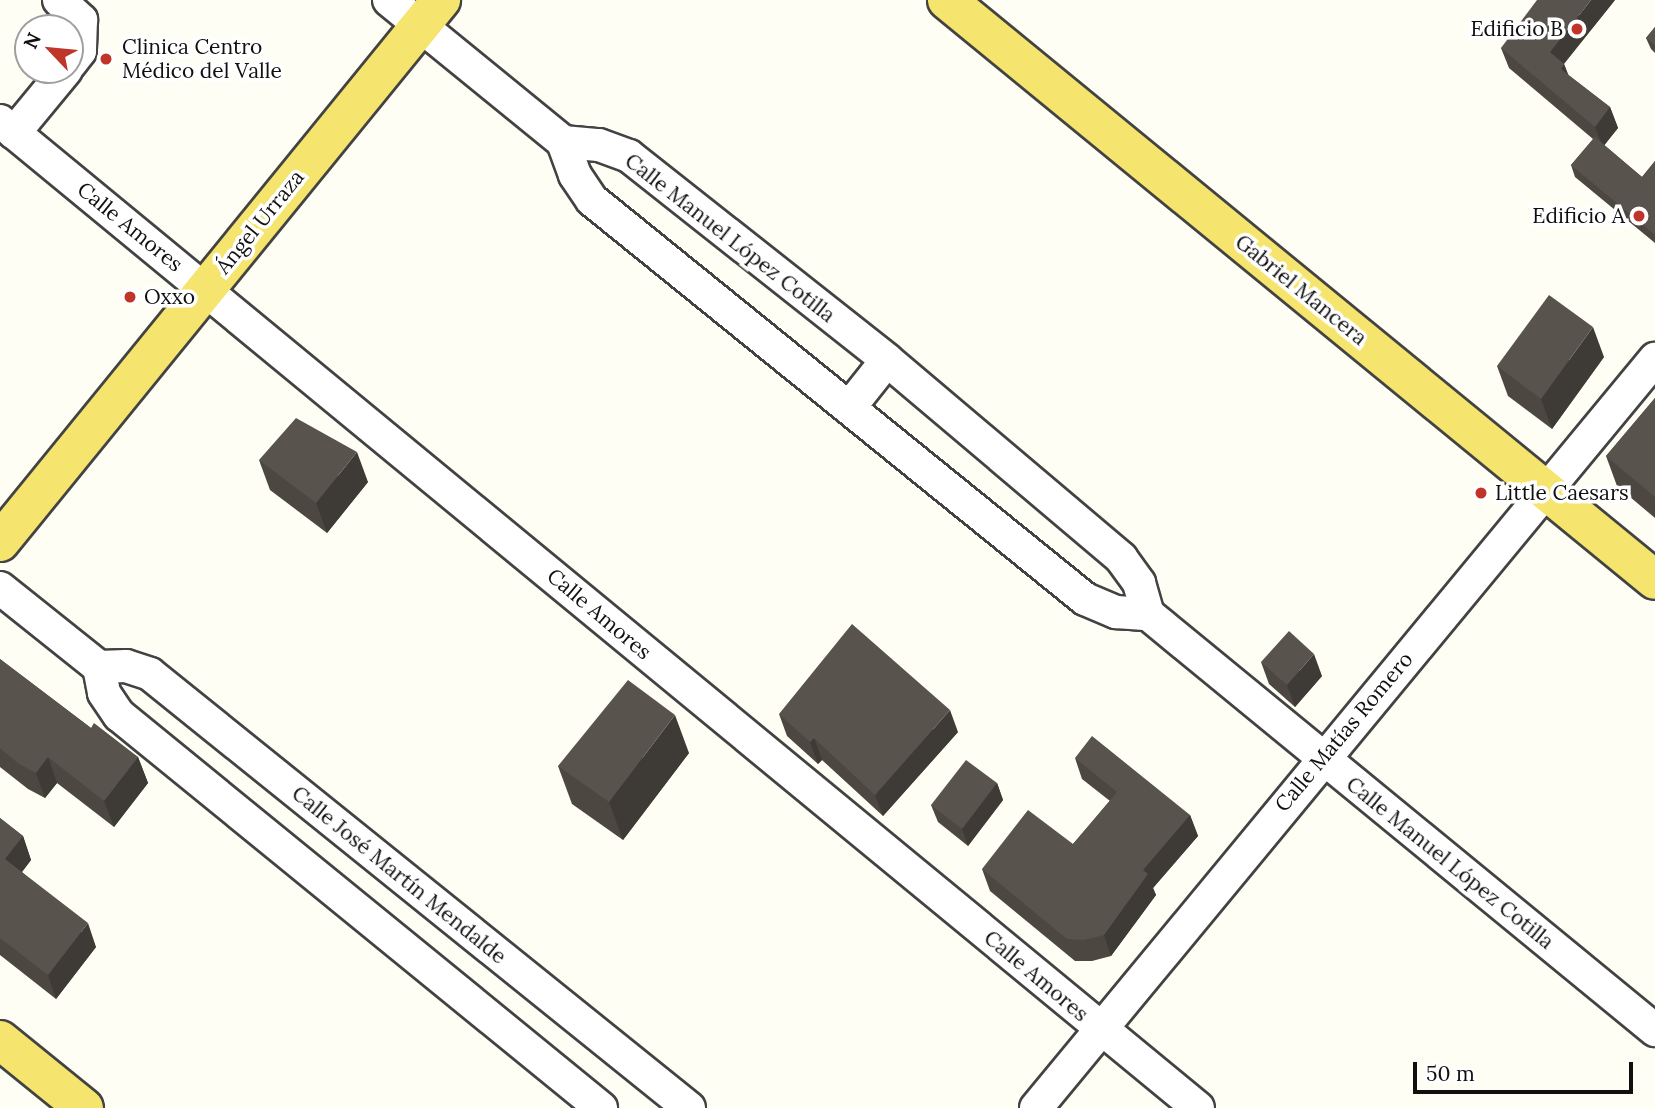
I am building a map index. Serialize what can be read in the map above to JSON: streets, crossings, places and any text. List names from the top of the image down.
{
  "streets": {
    "main road": ["Ángel Urraza", "Gabriel Mancera"],
    "street": [
      "Calle Amores",
      "Calle Manuel López Cotilla",
      "Calle Matías Romero",
      "Calle José Martín Mendalde"
    ]
  },
  "crossings": [
    ["Ángel Urraza", "Calle Amores"],
    ["Calle Amores", "Calle Matías Romero"],
    ["Calle Manuel López Cotilla", "Calle Matías Romero"],
    ["Gabriel Mancera", "Calle Matías Romero"]
  ],
  "places": [
    "Edificio B",
    "Clinica Centro Médico del Valle",
    "Edificio A",
    "Oxxo",
    "Little Caesars"
  ],
  "scale_bar": "50 m",
  "north": "top left"
}
